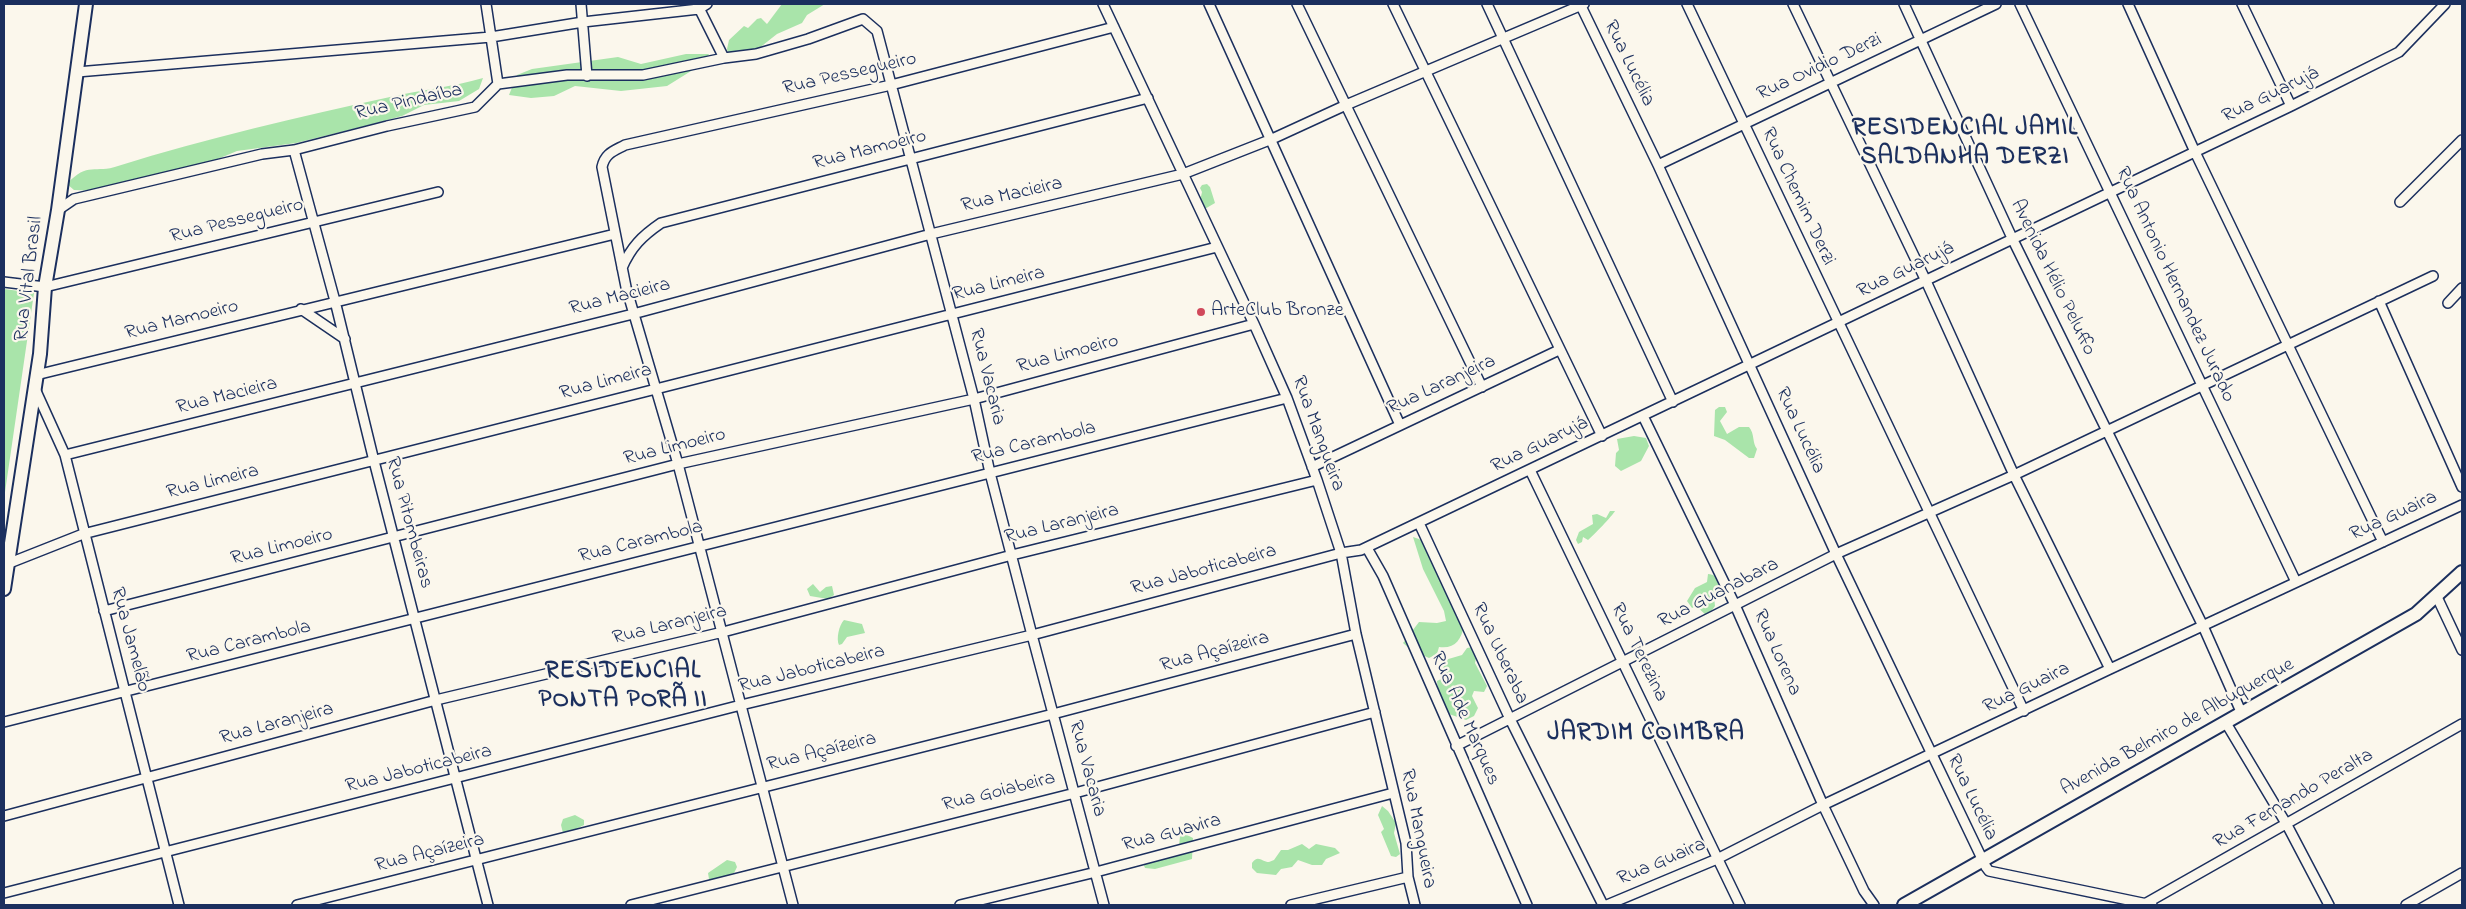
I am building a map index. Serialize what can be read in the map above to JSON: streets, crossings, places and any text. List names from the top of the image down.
{
  "streets": {
    "main road": ["Rua Vital Brasil", "Avenida Belmiro de Albuquerque"],
    "street": [
      "Rua Lucélia",
      "Rua Ovidio Derzi",
      "Rua Pessegueiro",
      "Rua Guarujá",
      "Rua Pindaíba",
      "Rua Mamoeiro",
      "Rua Macieira",
      "Rua Chemim Derzi",
      "Avenida Hélio Peluffo",
      "Rua Limeira",
      "Rua Antonio Hernandez Jurado",
      "Rua Limoeiro",
      "Rua Vacaria",
      "Rua Laranjeira",
      "Rua Mangueira",
      "Rua Carambola",
      "Rua Guaira",
      "Rua Pitombeiras",
      "Rua Jaboticabeira",
      "Rua Guanabara",
      "Rua Jamelão",
      "Rua Açaízeira",
      "Rua Terezina",
      "Rua Lorena",
      "Rua Uberaba",
      "Rua Ade Marques",
      "Rua Goiabeira",
      "Rua Fernando Peralta",
      "Rua Guavira"
    ]
  },
  "crossings": [
    ["Rua Lucélia", "Rua Ovidio Derzi"],
    ["Rua Lucélia", "Rua Guarujá"],
    ["Rua Lucélia", "Rua Macieira"],
    ["Rua Lucélia", "Rua Guaira"],
    ["Rua Lucélia", "Rua Guanabara"],
    ["Rua Lucélia", "Avenida Belmiro de Albuquerque"],
    ["Rua Ovidio Derzi", "Rua Chemim Derzi"],
    ["Rua Ovidio Derzi", "Avenida Hélio Peluffo"],
    ["Rua Pessegueiro", "Rua Mamoeiro"],
    ["Rua Pessegueiro", "Rua Vital Brasil"],
    ["Rua Pessegueiro", "Rua Vacaria"],
    ["Rua Pessegueiro", "Rua Mangueira"],
    ["Rua Pessegueiro", "Rua Pitombeiras"],
    ["Rua Guarujá", "Rua Chemim Derzi"],
    ["Rua Guarujá", "Avenida Hélio Peluffo"],
    ["Rua Guarujá", "Rua Antonio Hernandez Jurado"],
    ["Rua Guarujá", "Rua Jaboticabeira"],
    ["Rua Guarujá", "Rua Terezina"],
    ["Rua Guarujá", "Rua Lorena"],
    ["Rua Guarujá", "Rua Uberaba"],
    ["Rua Guarujá", "Rua Ade Marques"],
    ["Rua Pindaíba", "Rua Vital Brasil"],
    ["Rua Pindaíba", "Rua Pitombeiras"],
    ["Rua Mamoeiro", "Rua Vital Brasil"],
    ["Rua Mamoeiro", "Rua Vacaria"],
    ["Rua Mamoeiro", "Rua Mangueira"],
    ["Rua Mamoeiro", "Rua Pitombeiras"],
    ["Rua Mamoeiro", "Rua Jamelão"],
    ["Rua Macieira", "Rua Vacaria"],
    ["Rua Macieira", "Rua Mangueira"],
    ["Rua Macieira", "Rua Pitombeiras"],
    ["Rua Macieira", "Rua Jamelão"],
    ["Rua Chemim Derzi", "Rua Guaira"],
    ["Rua Chemim Derzi", "Rua Guanabara"],
    ["Avenida Hélio Peluffo", "Rua Guaira"],
    ["Avenida Hélio Peluffo", "Rua Guanabara"],
    ["Avenida Hélio Peluffo", "Avenida Belmiro de Albuquerque"],
    ["Rua Vital Brasil", "Rua Limeira"],
    ["Rua Vital Brasil", "Rua Jamelão"],
    ["Rua Limeira", "Rua Vacaria"],
    ["Rua Limeira", "Rua Mangueira"],
    ["Rua Limeira", "Rua Pitombeiras"],
    ["Rua Limeira", "Rua Jamelão"],
    ["Rua Antonio Hernandez Jurado", "Rua Guaira"],
    ["Rua Antonio Hernandez Jurado", "Rua Guanabara"],
    ["Rua Limoeiro", "Rua Vacaria"],
    ["Rua Limoeiro", "Rua Mangueira"],
    ["Rua Limoeiro", "Rua Pitombeiras"],
    ["Rua Limoeiro", "Rua Jamelão"],
    ["Rua Vacaria", "Rua Laranjeira"],
    ["Rua Vacaria", "Rua Carambola"],
    ["Rua Vacaria", "Rua Jaboticabeira"],
    ["Rua Vacaria", "Rua Açaízeira"],
    ["Rua Vacaria", "Rua Goiabeira"],
    ["Rua Vacaria", "Rua Guavira"],
    ["Rua Laranjeira", "Rua Mangueira"],
    ["Rua Laranjeira", "Rua Pitombeiras"],
    ["Rua Laranjeira", "Rua Jamelão"],
    ["Rua Mangueira", "Rua Carambola"],
    ["Rua Mangueira", "Rua Jaboticabeira"],
    ["Rua Mangueira", "Rua Açaízeira"],
    ["Rua Mangueira", "Rua Goiabeira"],
    ["Rua Mangueira", "Rua Guavira"],
    ["Rua Carambola", "Rua Pitombeiras"],
    ["Rua Carambola", "Rua Jamelão"],
    ["Rua Guaira", "Rua Terezina"],
    ["Rua Guaira", "Rua Lorena"],
    ["Rua Pitombeiras", "Rua Jaboticabeira"],
    ["Rua Pitombeiras", "Rua Açaízeira"],
    ["Rua Jaboticabeira", "Rua Jamelão"],
    ["Rua Jaboticabeira", "Rua Ade Marques"],
    ["Rua Guanabara", "Rua Terezina"],
    ["Rua Guanabara", "Rua Lorena"],
    ["Rua Guanabara", "Rua Uberaba"],
    ["Rua Guanabara", "Rua Ade Marques"]
  ],
  "districts": ["RESIDENCIAL JAMIL SALDANHA DERZI", "RESIDENCIAL PONTA PORÃ II", "JARDIM COIMBRA"],
  "places": ["ArteClub Bronze"]
}
